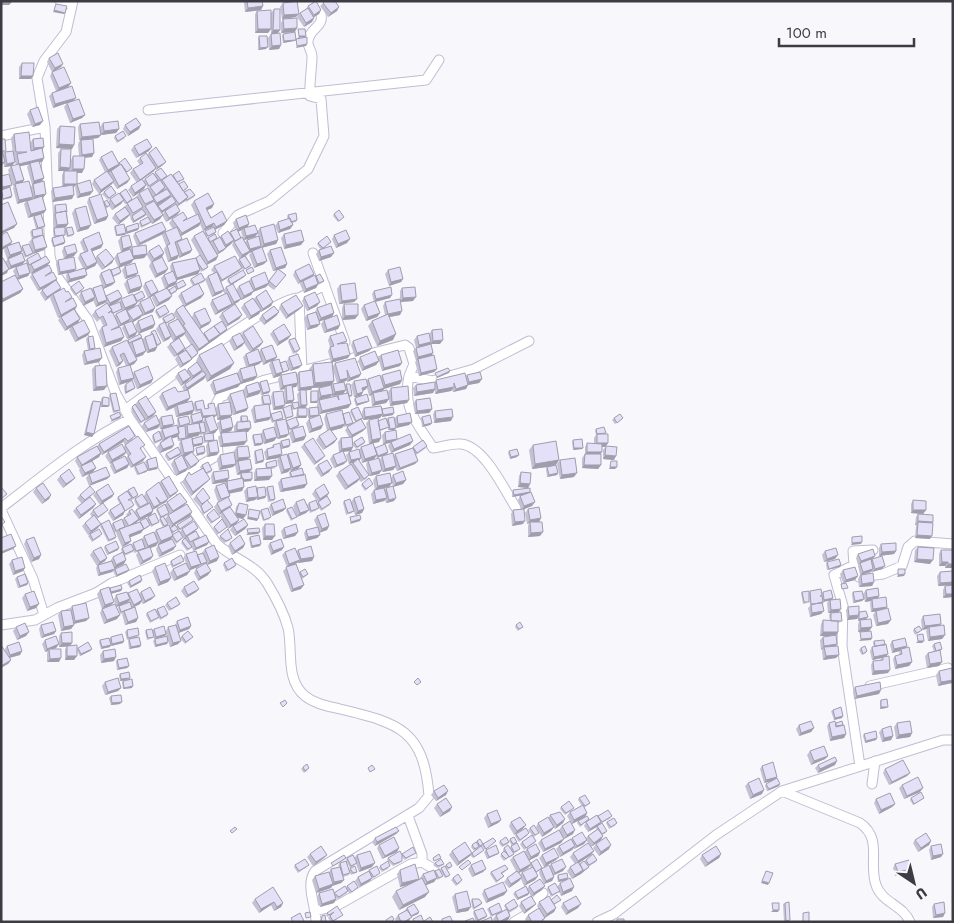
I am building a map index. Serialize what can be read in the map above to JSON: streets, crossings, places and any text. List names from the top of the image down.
{
  "scale_bar": "100 m",
  "north": "bottom right"
}
